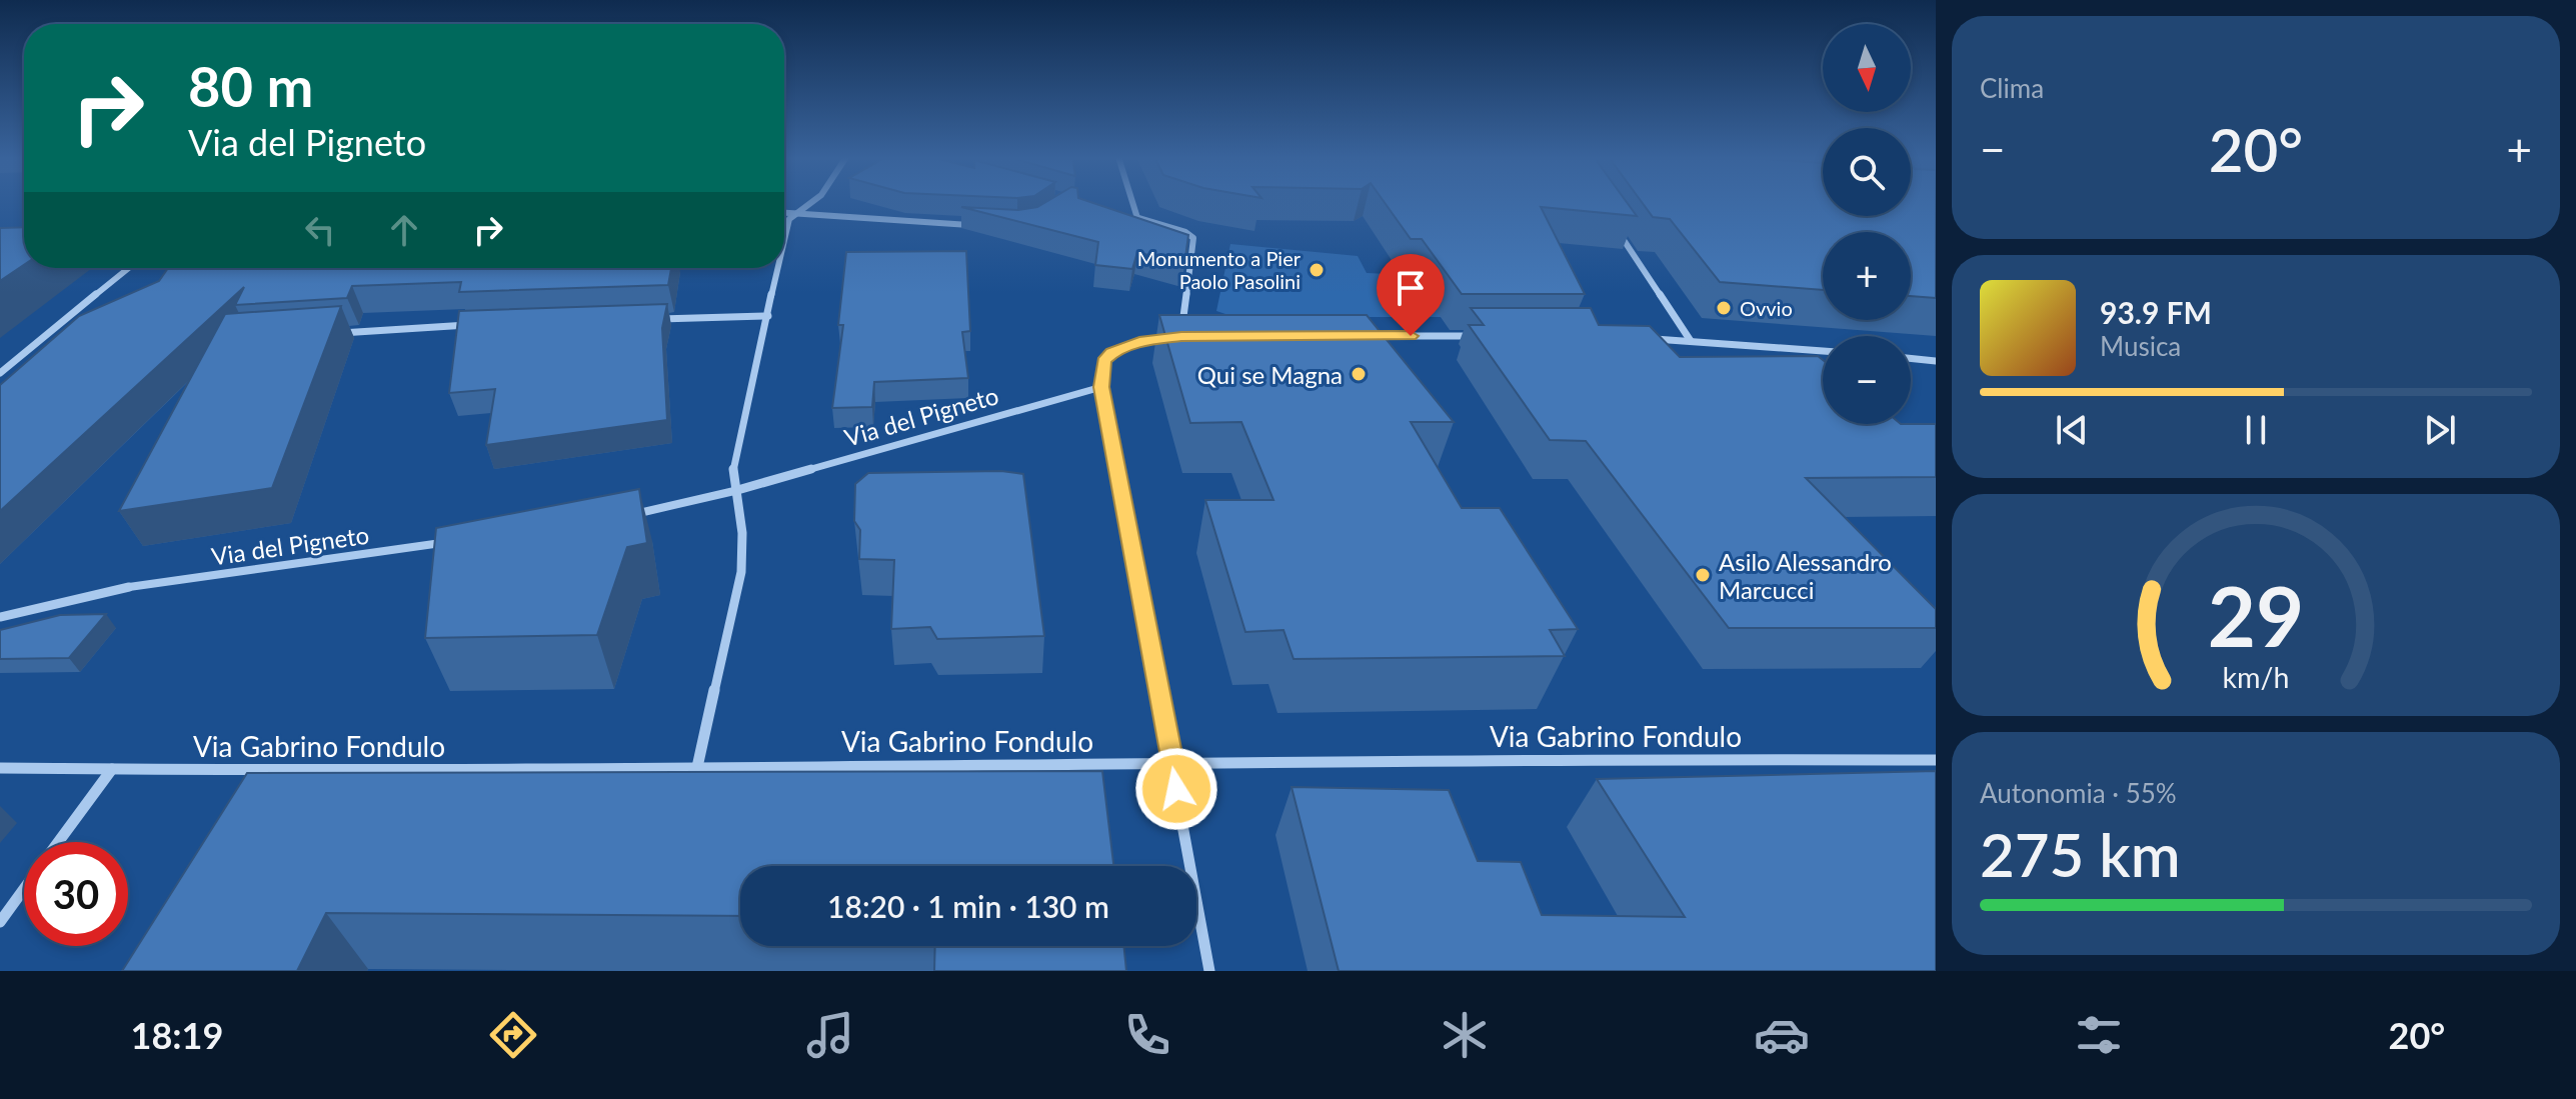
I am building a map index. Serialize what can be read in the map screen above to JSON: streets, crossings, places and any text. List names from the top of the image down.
{
  "streets": {
    "street": ["Via del Pigneto", "Via Gabrino Fondulo"]
  },
  "places": [
    "Monumento a Pier Paolo Pasolini",
    "Ovvio",
    "Qui se Magna",
    "Asilo Alessandro Marcucci"
  ],
  "north": "bottom",
  "page": {
    "tile": [
      "Clima",
      ["Autonomia · 55%", "275 km"]
    ],
    "map_buttons": ["+", "−"],
    "turn": ["80 m", "Via del Pigneto"],
    "heat": ["−", "20°", "+"],
    "song": ["93.9 FM", "Musica"],
    "limit": "30",
    "trip": "18:20 · 1 min · 130 m",
    "tabs": ["18:19", "20°"],
    "gauge": ["29", "km/h"]
  }
}
